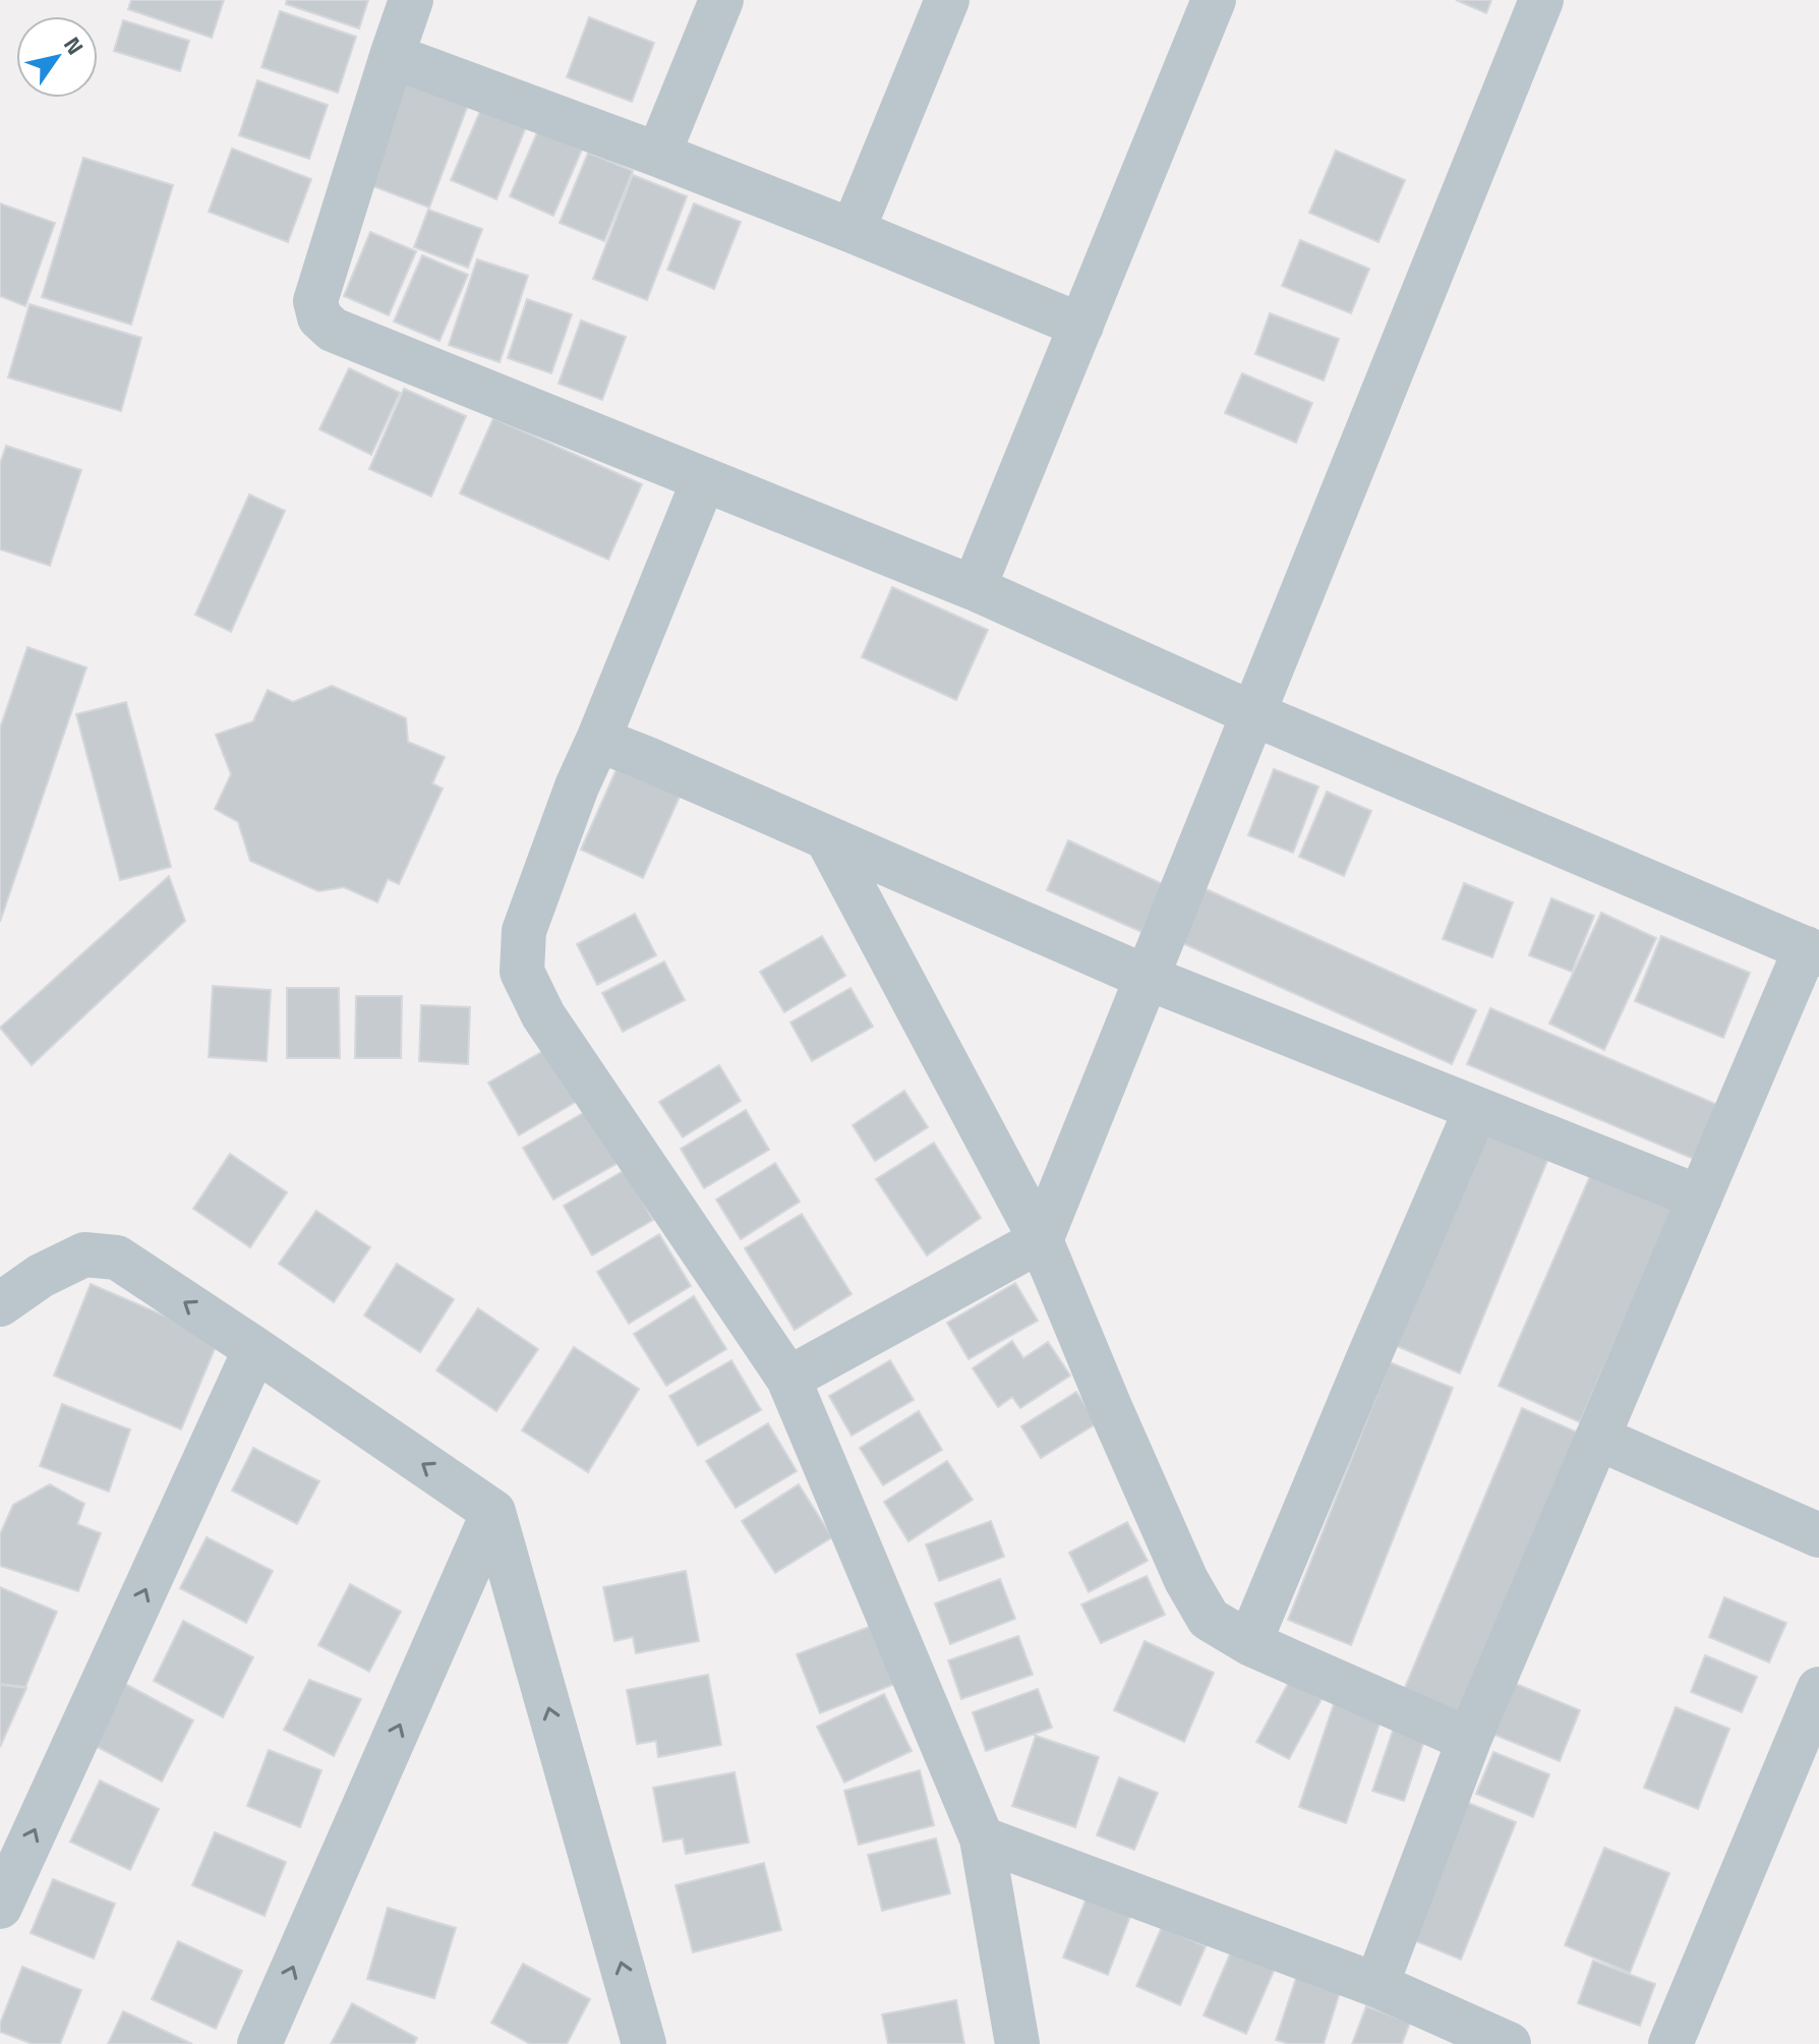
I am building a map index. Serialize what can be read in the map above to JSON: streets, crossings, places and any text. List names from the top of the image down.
{
  "north": "top right"
}
